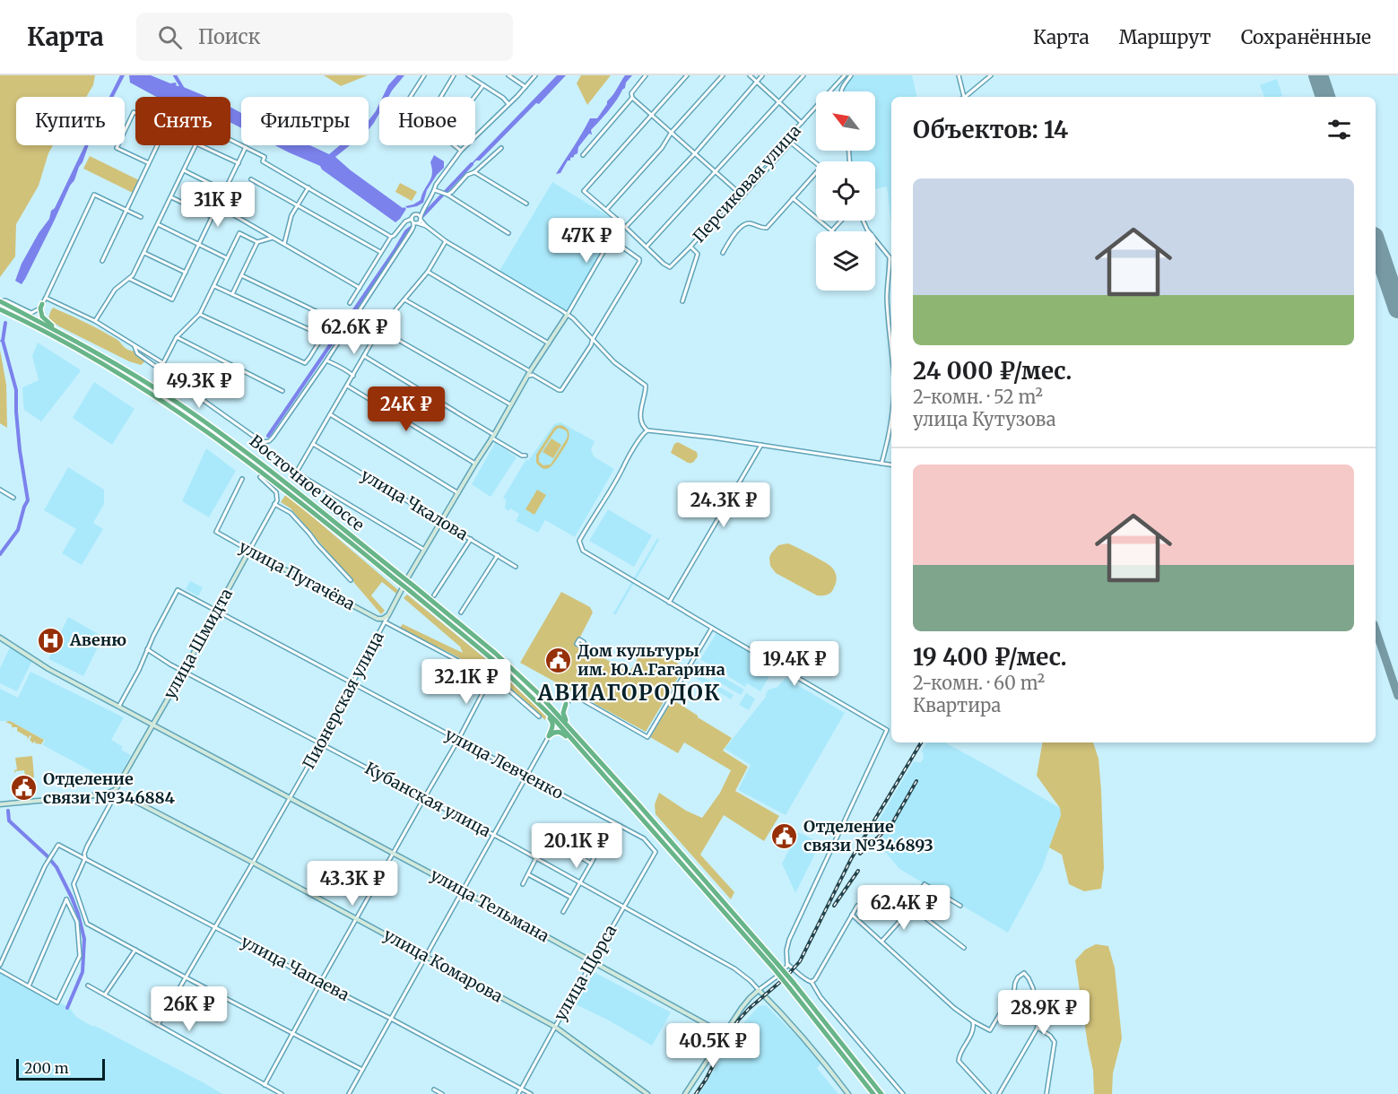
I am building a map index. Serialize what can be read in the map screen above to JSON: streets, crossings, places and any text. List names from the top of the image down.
{
  "streets": {
    "highway": ["Восточное шоссе"],
    "street": [
      "Персиковая улица",
      "улица Чкалова",
      "улица Пугачёва",
      "улица Шмидта",
      "Пионерская улица",
      "улица Левченко",
      "Кубанская улица",
      "улица Тельмана",
      "улица Комарова",
      "улица Чапаева",
      "улица Щорса"
    ]
  },
  "crossings": [
    ["улица Чкалова", "Пионерская улица"],
    ["улица Пугачёва", "улица Шмидта"],
    ["улица Пугачёва", "Пионерская улица"],
    ["улица Шмидта", "улица Левченко"],
    ["улица Шмидта", "Кубанская улица"],
    ["улица Шмидта", "улица Тельмана"],
    ["улица Шмидта", "улица Комарова"],
    ["улица Шмидта", "улица Чапаева"],
    ["Пионерская улица", "улица Левченко"],
    ["Пионерская улица", "Кубанская улица"],
    ["Пионерская улица", "улица Тельмана"],
    ["Пионерская улица", "улица Комарова"],
    ["Пионерская улица", "улица Чапаева"],
    ["улица Левченко", "Кубанская улица"],
    ["улица Левченко", "улица Щорса"],
    ["Кубанская улица", "улица Щорса"],
    ["улица Тельмана", "улица Щорса"],
    ["улица Комарова", "улица Щорса"],
    ["улица Чапаева", "улица Щорса"]
  ],
  "districts": ["АВИАГОРОДОК"],
  "places": {
    "hospital": ["Авеню"],
    "public building": ["Дом культуры им. Ю.А.Гагарина", "Отделение связи №346884", "Отделение связи №346893"]
  },
  "scale_bar": "200 m",
  "north": "top left",
  "page": {
    "header": "Карта",
    "search": "Поиск",
    "nav": ["Карта", "Маршрут", "Сохранённые"],
    "chip": [
      "Купить",
      "Снять",
      "Фильтры",
      "Новое"
    ],
    "heading": "Объектов: 14",
    "list": [
      {
        "name": "24 000 ₽/мес.",
        "note": "2-комн. · 52 m² · улица Кутузова"
      },
      {
        "name": "19 400 ₽/мес.",
        "note": "2-комн. · 60 m² · Квартира"
      }
    ],
    "price": [
      "31K ₽",
      "47K ₽",
      "62.6K ₽",
      "49.3K ₽",
      "24K ₽",
      "24.3K ₽",
      "19.4K ₽",
      "32.1K ₽",
      "20.1K ₽",
      "43.3K ₽",
      "62.4K ₽",
      "26K ₽",
      "28.9K ₽",
      "40.5K ₽"
    ],
    "scale": "200 m"
  }
}
